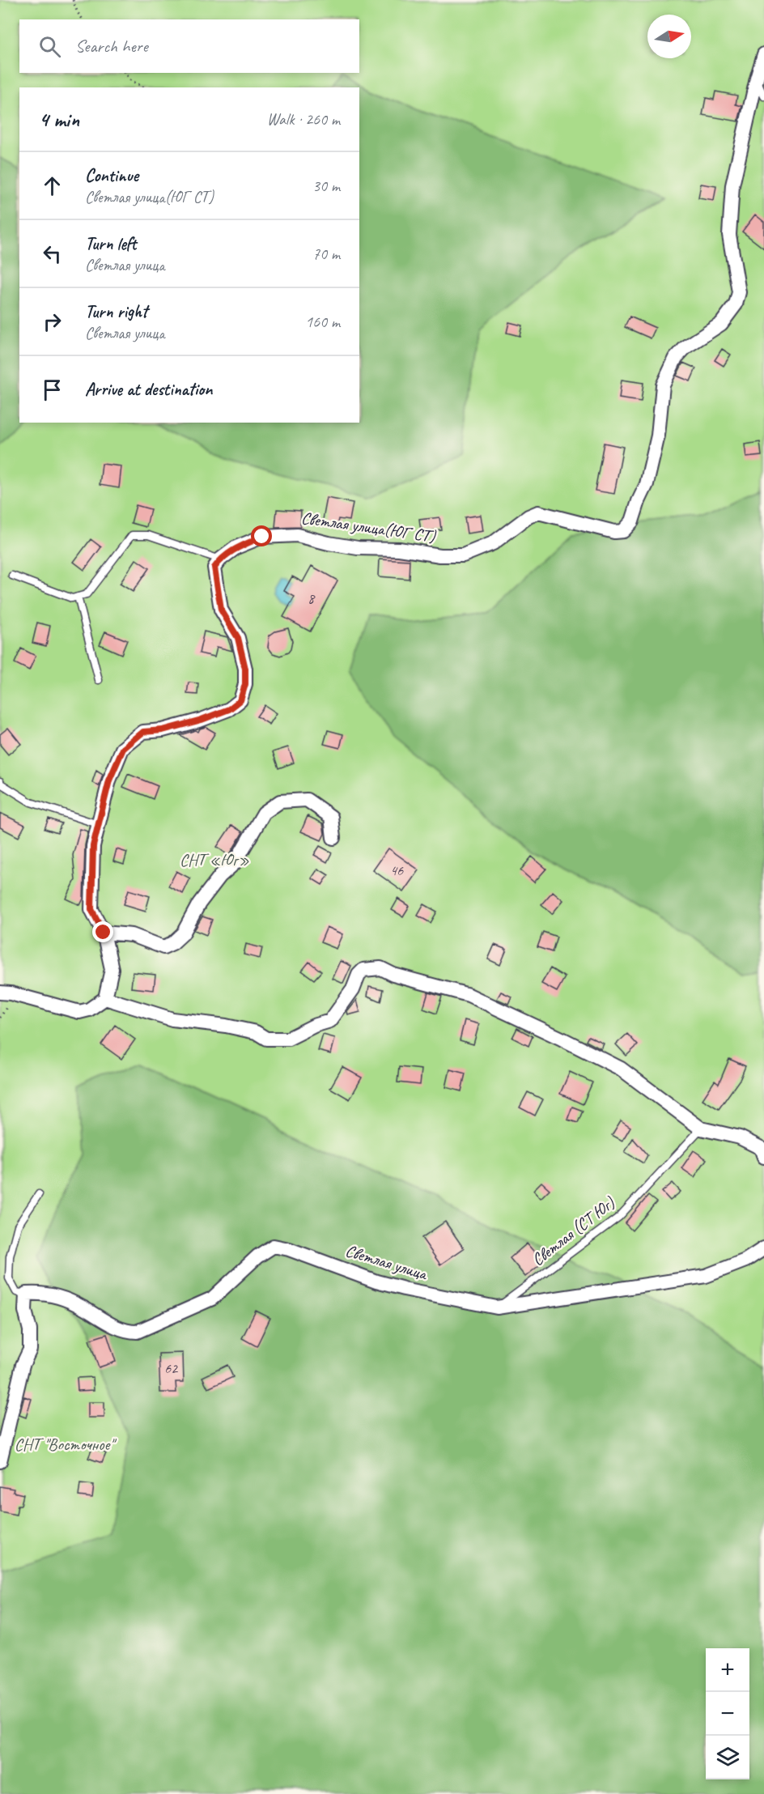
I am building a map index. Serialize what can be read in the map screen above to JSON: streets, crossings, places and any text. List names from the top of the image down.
{
  "streets": {
    "street": ["Светлая улица(ЮГ СТ)", "Светлая улица"],
    "lane": ["Светлая (СТ Юг)"]
  },
  "crossings": [
    ["Светлая (СТ Юг)", "Светлая улица"]
  ],
  "parks": ["СНТ «Юг»", "СНТ \"Восточное\""],
  "house_numbers": ["8", "46", "62"],
  "north": "right",
  "page": {
    "search": "Search here",
    "heading": ["4 min", "Walk · 260 m"],
    "list": [
      ["Continue", "Светлая улица(ЮГ СТ)", "30 m"],
      ["Turn left", "Светлая улица", "70 m"],
      ["Turn right", "Светлая улица", "160 m"],
      "Arrive at destination"
    ],
    "map_buttons": ["+", "−"]
  }
}
